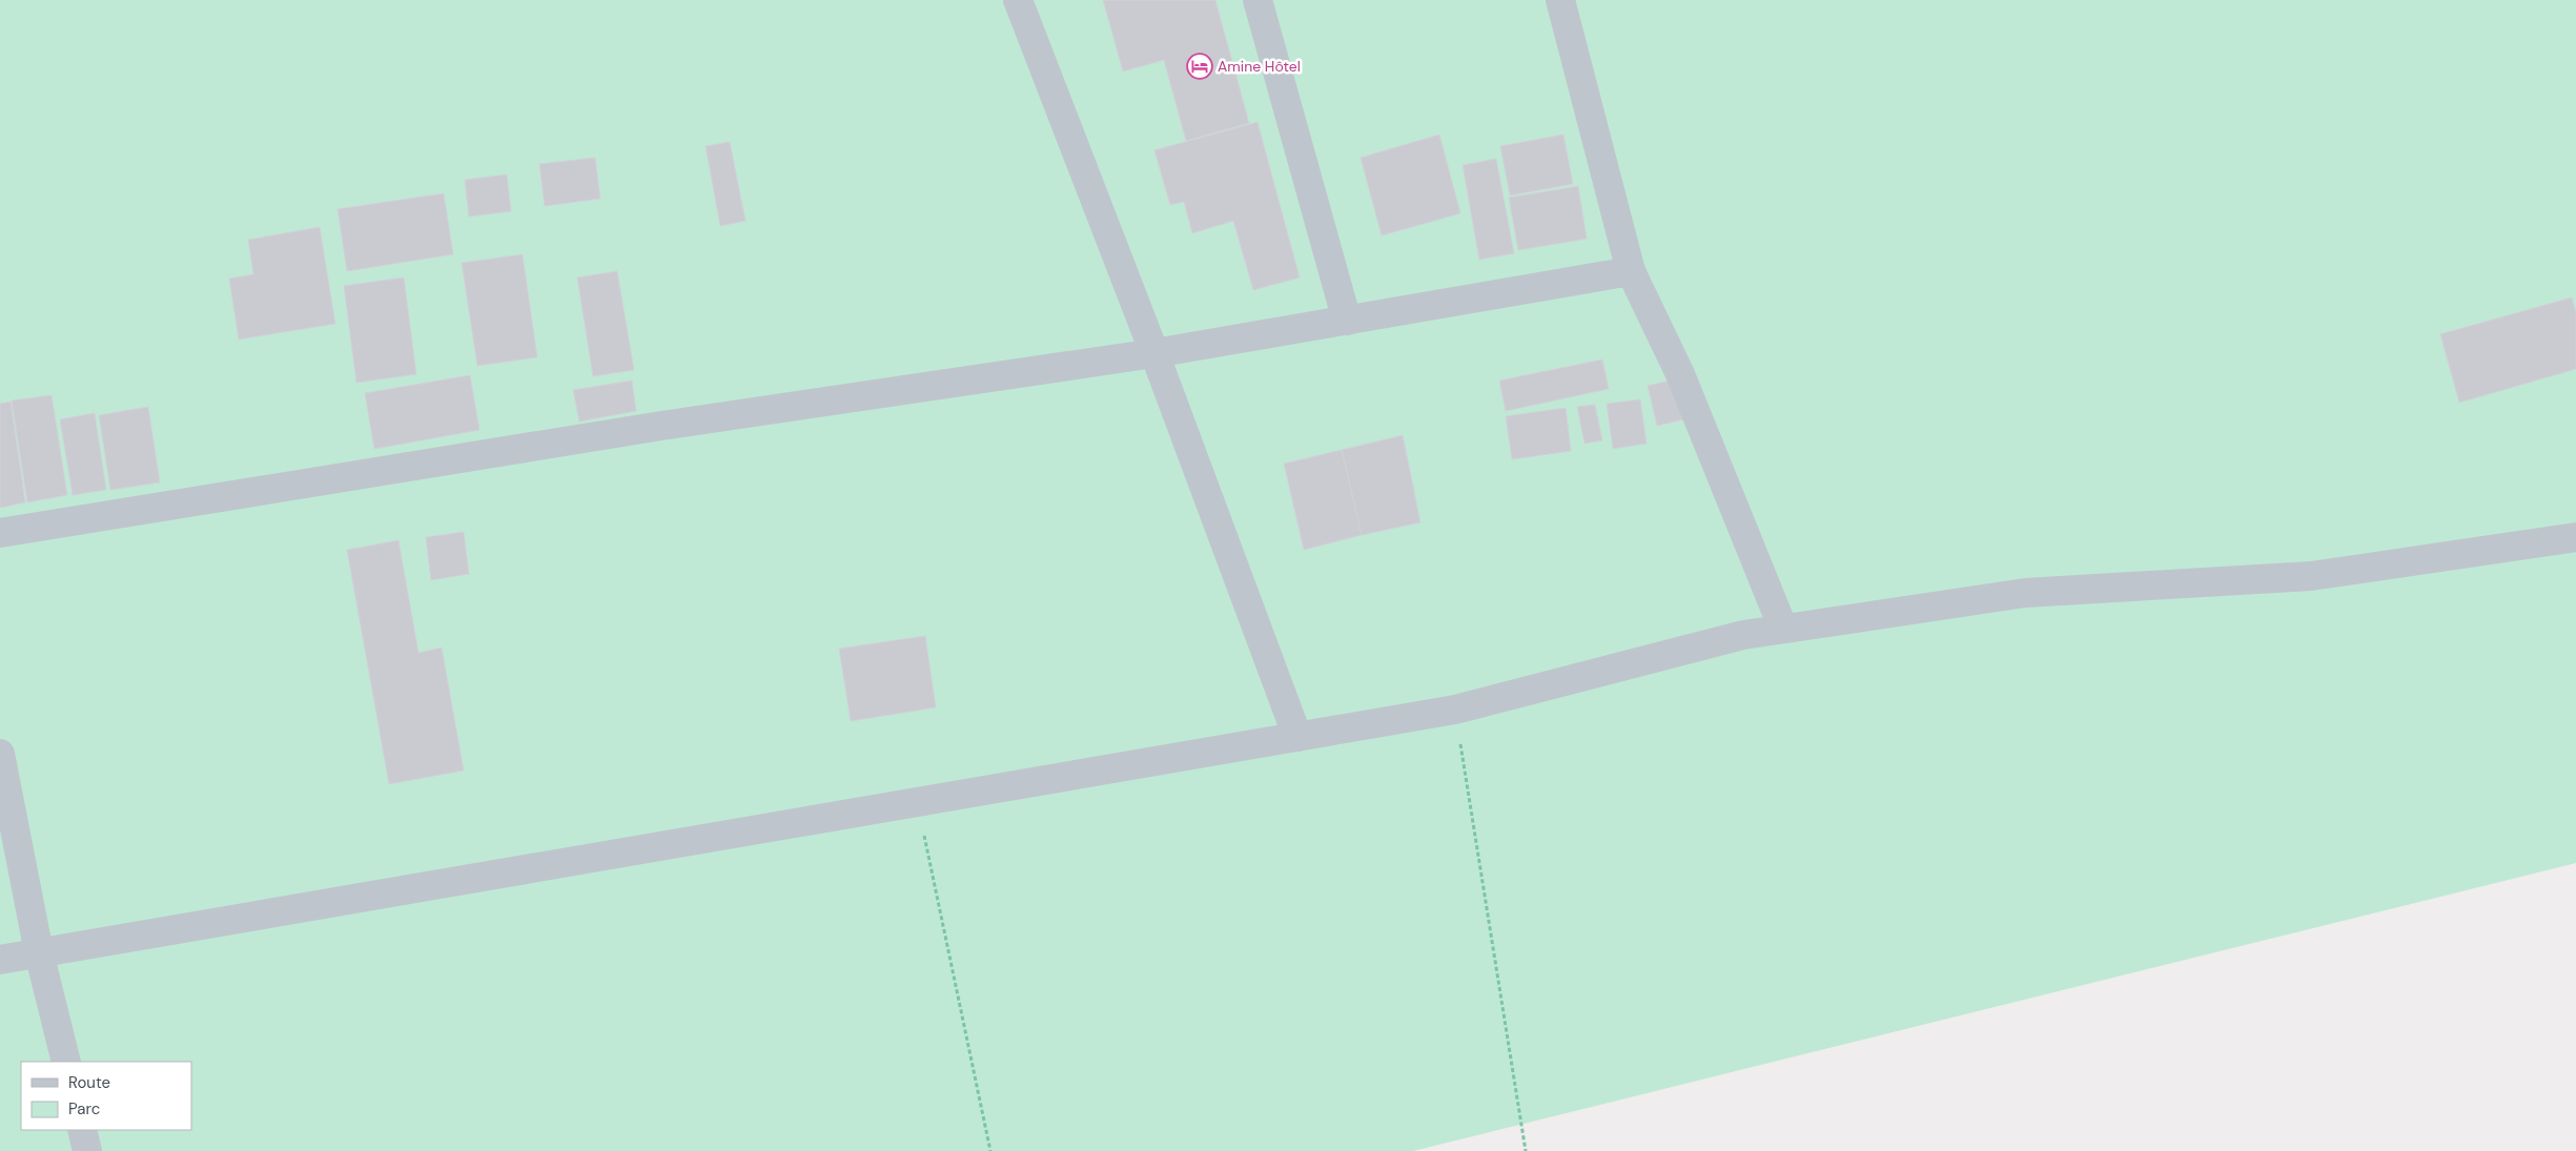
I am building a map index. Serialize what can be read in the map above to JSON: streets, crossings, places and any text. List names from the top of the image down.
{
  "places": {
    "hotel": ["Amine Hôtel"]
  },
  "legend": ["Route", "Parc"]
}
